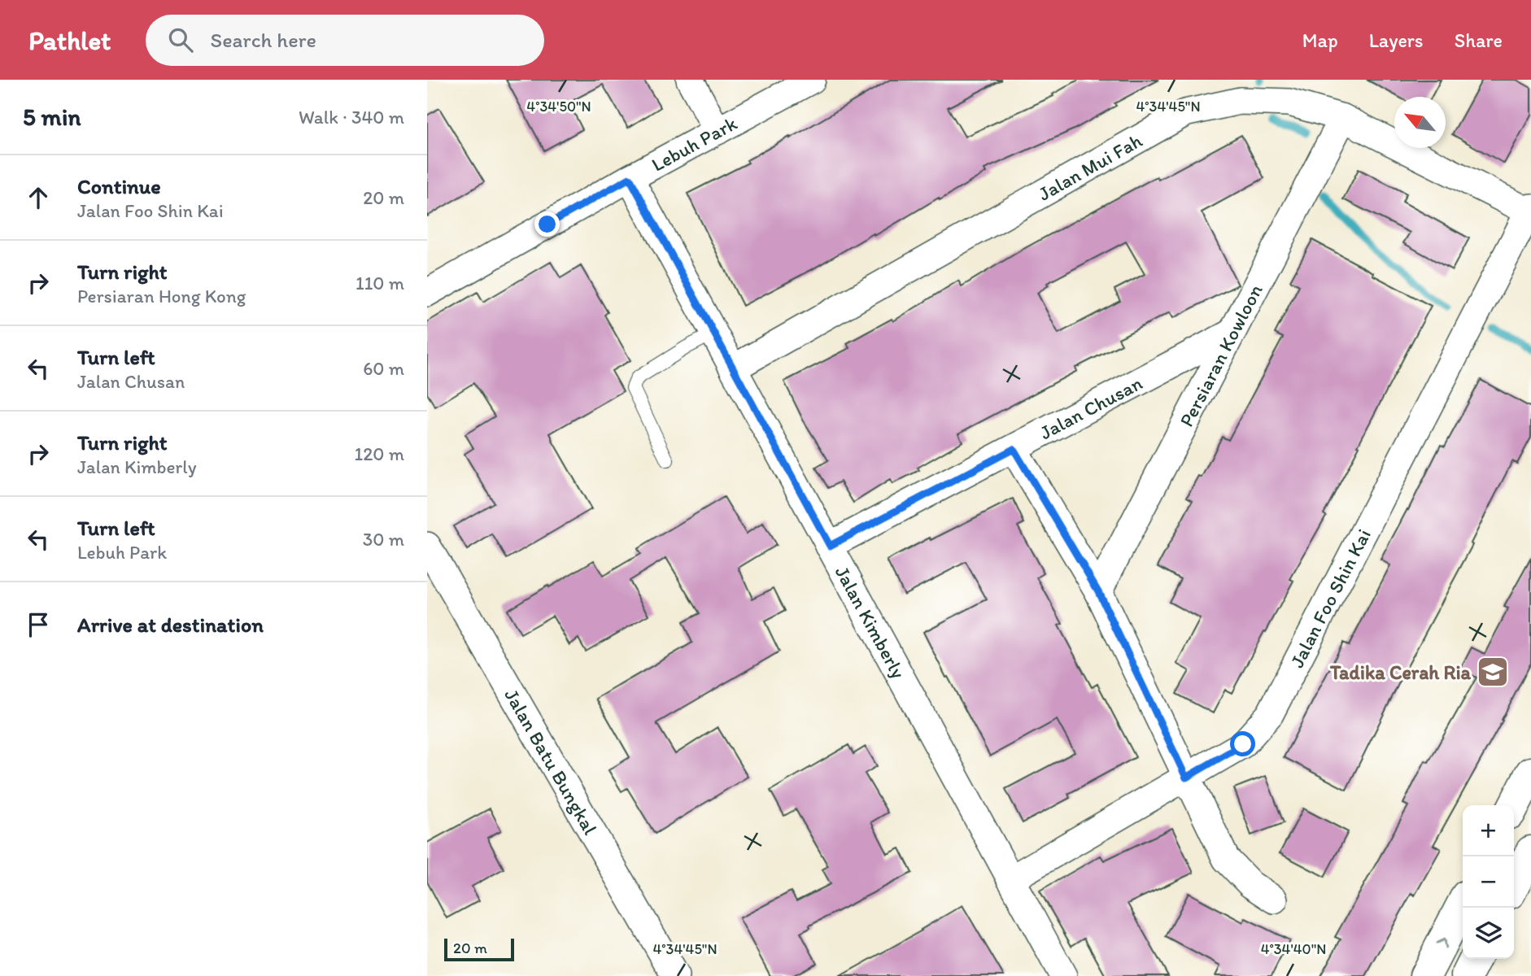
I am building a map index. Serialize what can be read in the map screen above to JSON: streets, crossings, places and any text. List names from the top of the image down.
{
  "streets": {
    "street": [
      "Lebuh Park",
      "Jalan Mui Fah",
      "Persiaran Kowloon",
      "Jalan Chusan",
      "Jalan Foo Shin Kai",
      "Jalan Kimberly",
      "Jalan Batu Bungkal"
    ]
  },
  "crossings": [
    ["Lebuh Park", "Jalan Kimberly"],
    ["Jalan Mui Fah", "Persiaran Kowloon"],
    ["Jalan Mui Fah", "Jalan Foo Shin Kai"],
    ["Jalan Mui Fah", "Jalan Kimberly"],
    ["Persiaran Kowloon", "Jalan Chusan"],
    ["Jalan Chusan", "Jalan Kimberly"],
    ["Jalan Foo Shin Kai", "Jalan Kimberly"]
  ],
  "places": {
    "school or university": ["Tadika Cerah Ria"]
  },
  "scale_bar": "20 m",
  "north": "top left",
  "page": {
    "header": "Pathlet",
    "search": "Search here",
    "nav": ["Map", "Layers", "Share"],
    "heading": ["5 min", "Walk · 340 m"],
    "list": [
      ["Continue", "Jalan Foo Shin Kai", "20 m"],
      ["Turn right", "Persiaran Hong Kong", "110 m"],
      ["Turn left", "Jalan Chusan", "60 m"],
      ["Turn right", "Jalan Kimberly", "120 m"],
      ["Turn left", "Lebuh Park", "30 m"],
      "Arrive at destination"
    ],
    "map_buttons": ["+", "−"],
    "scale": "20 m"
  },
  "coordinates": ["4°34'50\"N", "4°34'45\"N", "4°34'40\"N"]
}
